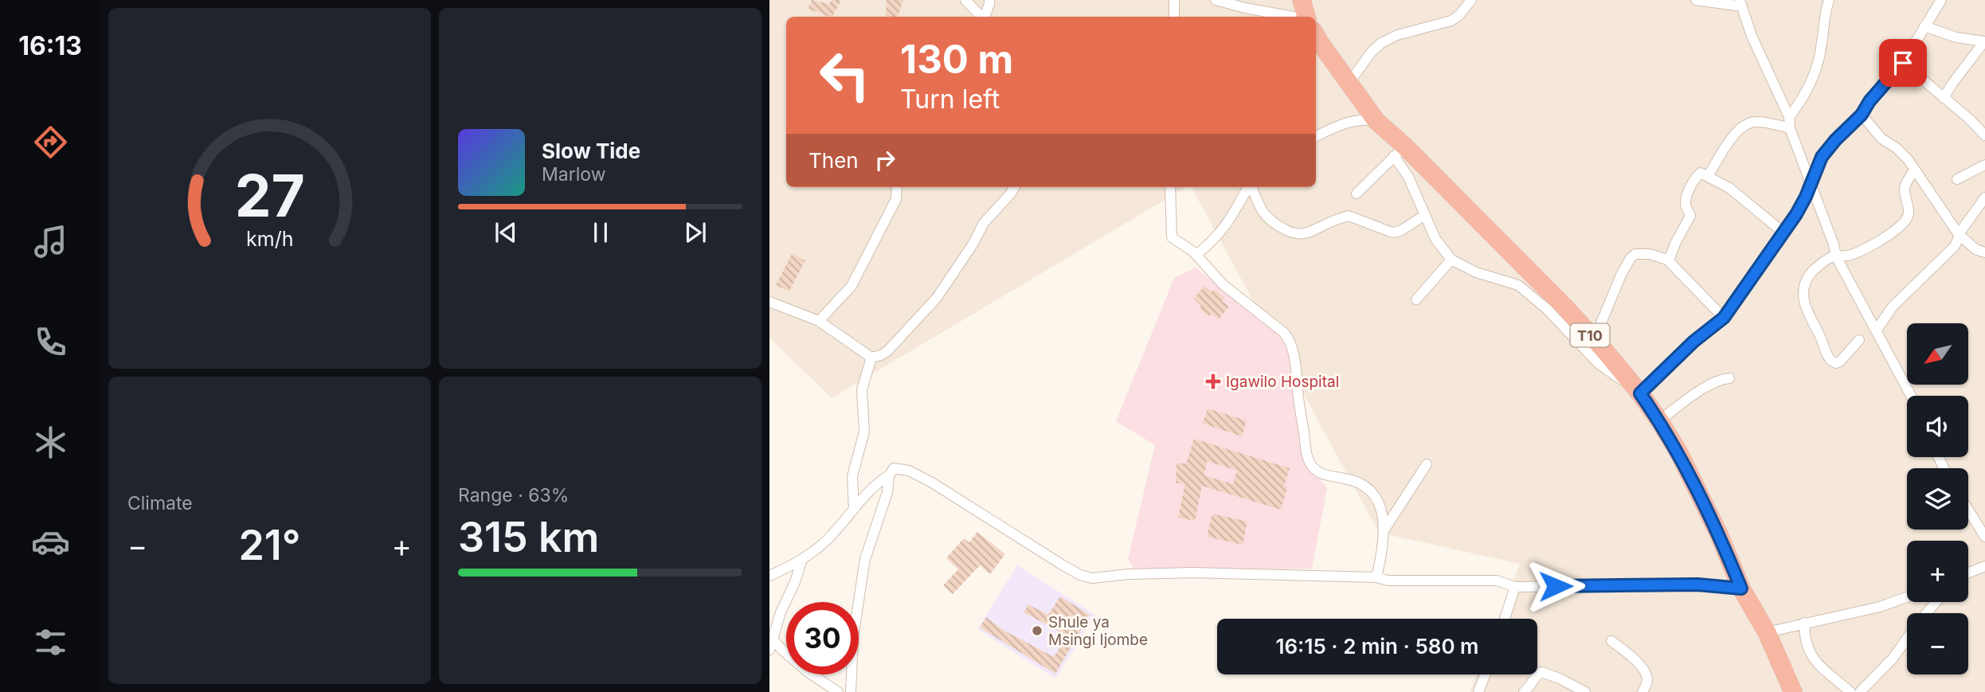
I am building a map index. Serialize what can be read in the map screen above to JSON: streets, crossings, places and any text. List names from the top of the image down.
{
  "streets": {
    "highway": ["T10"]
  },
  "places": {
    "health": ["Igawilo Hospital"],
    "other": ["Shule ya Msingi Ijombe"]
  },
  "north": "bottom left",
  "page": {
    "tabs": "16:13",
    "turn": ["130 m", "Turn left"],
    "song": ["Slow Tide", "Marlow"],
    "then": "Then",
    "map_buttons": ["+", "−"],
    "tile": [
      "Climate",
      ["Range · 63%", "315 km"]
    ],
    "heat": ["−", "21°", "+"],
    "limit": "30",
    "trip": "16:15 · 2 min · 580 m",
    "gauge": ["27", "km/h"]
  }
}
